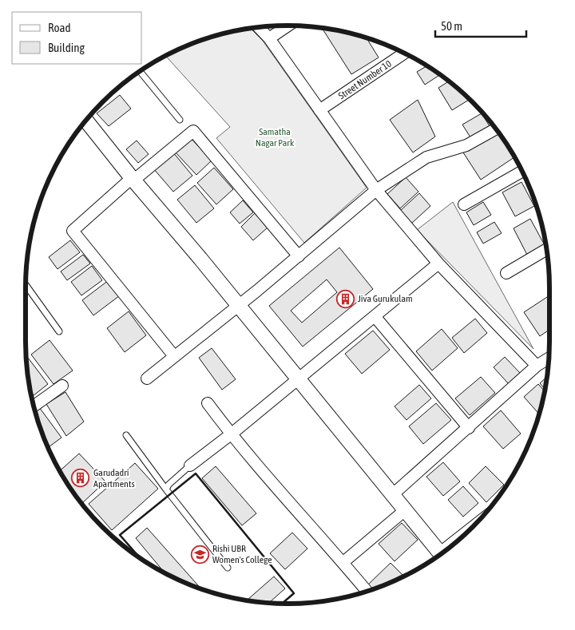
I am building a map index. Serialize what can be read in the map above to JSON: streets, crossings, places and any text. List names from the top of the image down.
{
  "streets": {
    "street": ["Street Number 10"]
  },
  "parks": ["Samatha Nagar Park"],
  "places": {
    "building": ["Jiva Gurukulam", "Garudadri Apartments"],
    "school or university": ["Rishi UBR Women's College"]
  },
  "legend": ["Road", "Building"],
  "scale_bar": "50 m"
}
